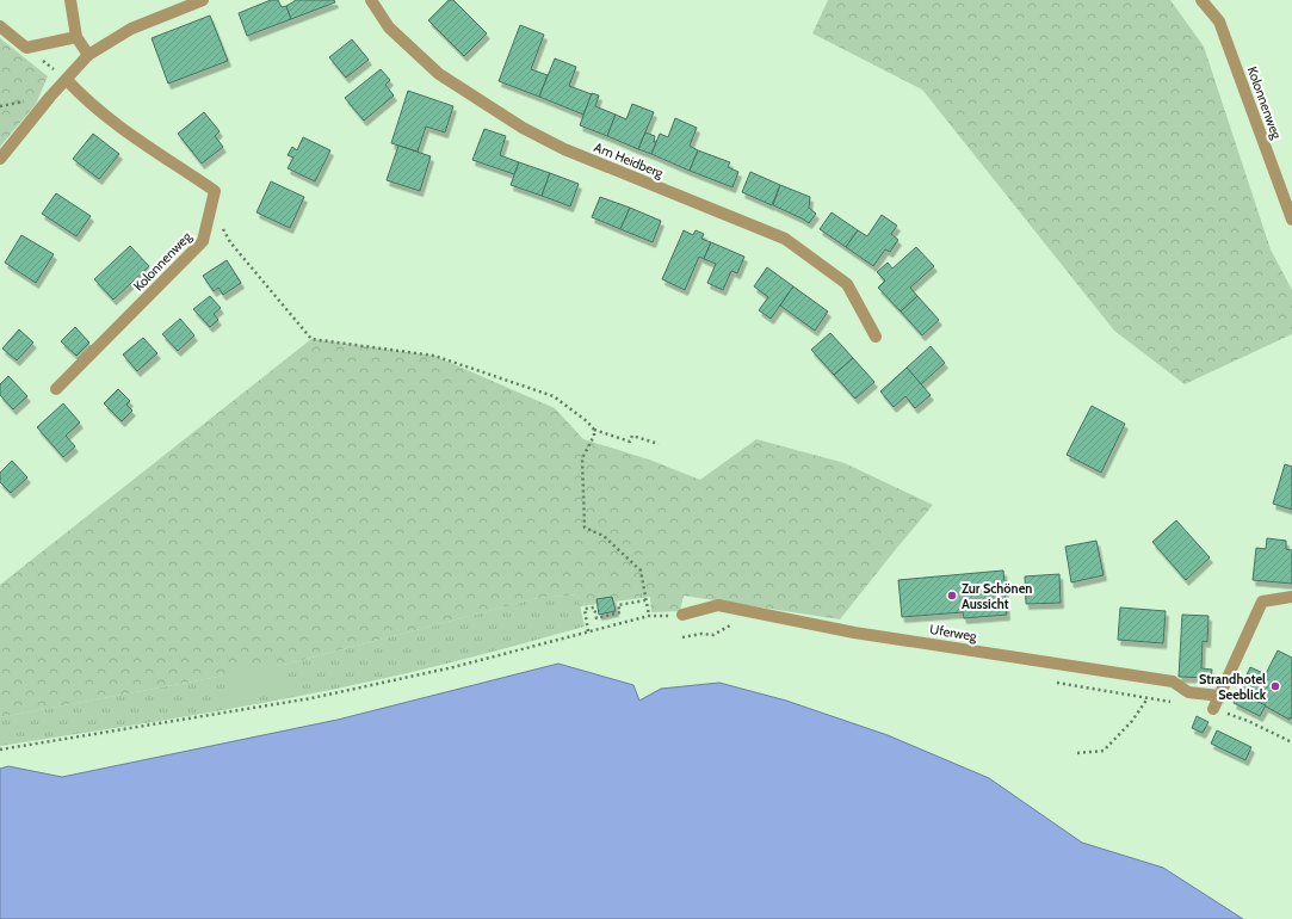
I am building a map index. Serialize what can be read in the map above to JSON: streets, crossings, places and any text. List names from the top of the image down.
{
  "streets": {
    "street": ["Kolonnenweg", "Am Heidberg", "Uferweg"]
  },
  "places": ["Zur Schönen Aussicht", "Strandhotel Seeblick"]
}
